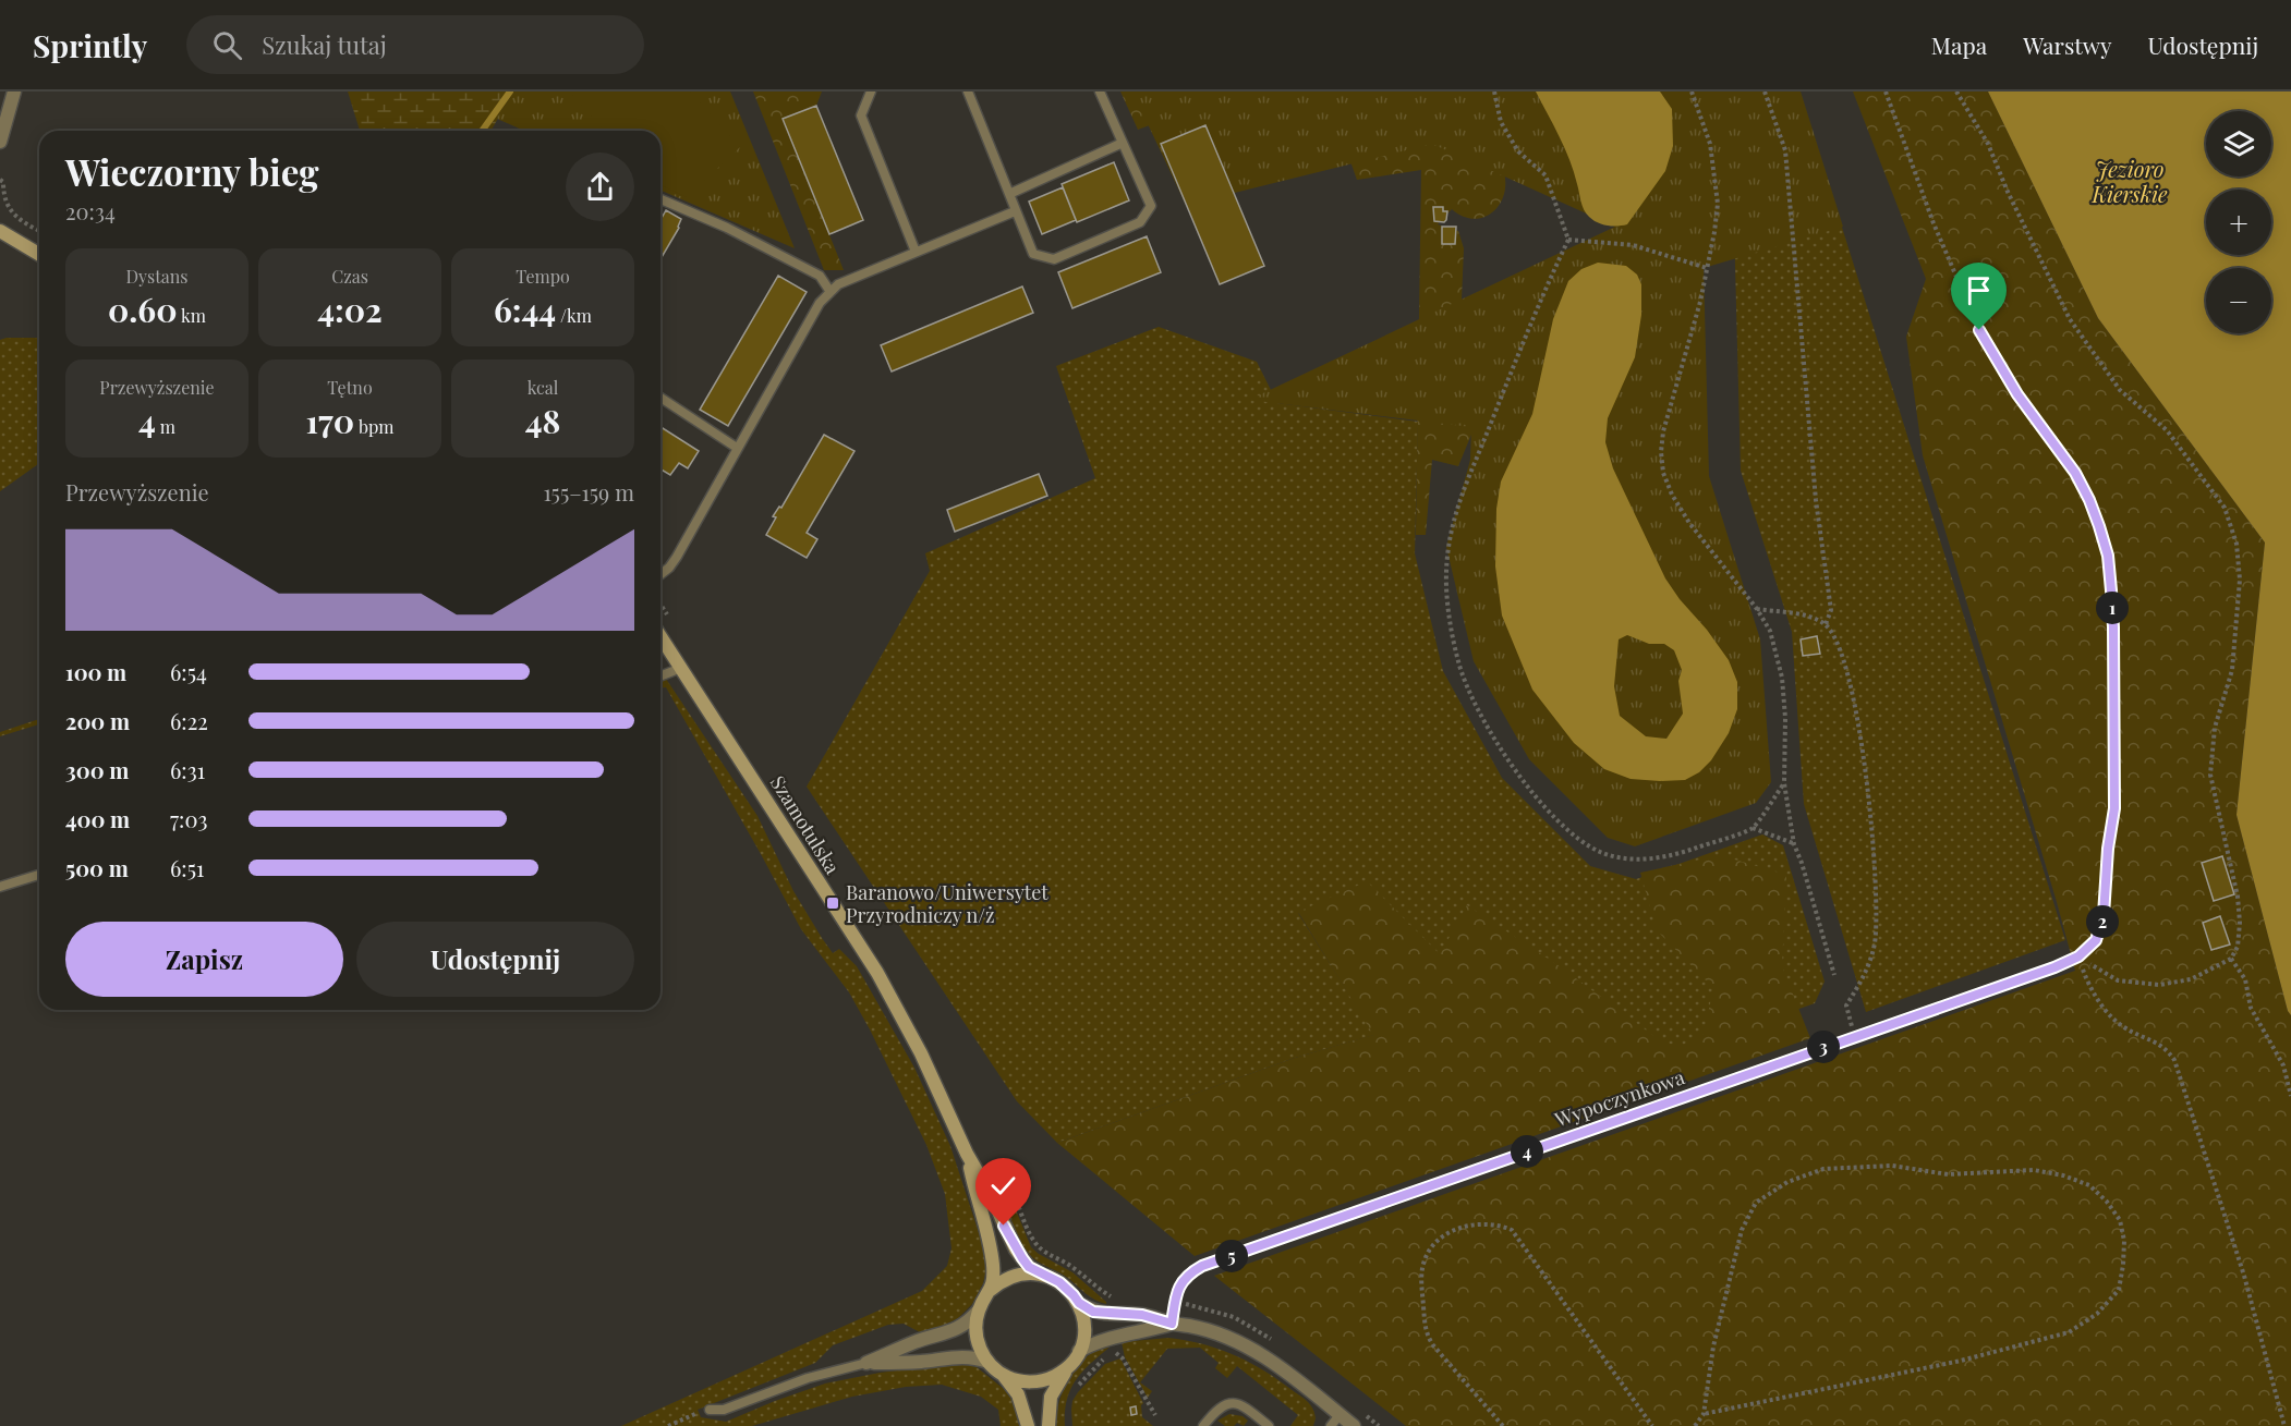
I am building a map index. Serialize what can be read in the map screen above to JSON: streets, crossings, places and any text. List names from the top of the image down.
{
  "streets": {
    "street": ["Szamotulska"],
    "lane": ["Wypoczynkowa"]
  },
  "water": ["Jezioro Kierskie"],
  "places": {
    "transit": ["Baranowo/Uniwersytet Przyrodniczy n/ż"]
  },
  "page": {
    "header": "Sprintly",
    "search": "Szukaj tutaj",
    "nav": ["Mapa", "Warstwy", "Udostępnij"],
    "map_buttons": ["+", "−"],
    "heading": ["Wieczorny bieg", "20:34"],
    "stats": [
      ["Dystans", "0.60 km"],
      ["Czas", "4:02"],
      ["Tempo", "6:44 /km"],
      ["Przewyższenie", "4 m"],
      ["Tętno", "170 bpm"],
      ["kcal", "48"]
    ],
    "chart": ["Przewyższenie", "155–159 m"],
    "pins": [
      "1",
      "2",
      "3",
      "4",
      "5"
    ],
    "list": [
      {
        "name": "100 m",
        "note": "6:54"
      },
      {
        "name": "200 m",
        "note": "6:22"
      },
      {
        "name": "300 m",
        "note": "6:31"
      },
      {
        "name": "400 m",
        "note": "7:03"
      },
      {
        "name": "500 m",
        "note": "6:51"
      }
    ],
    "buttons": ["Zapisz", "Udostępnij"]
  }
}
